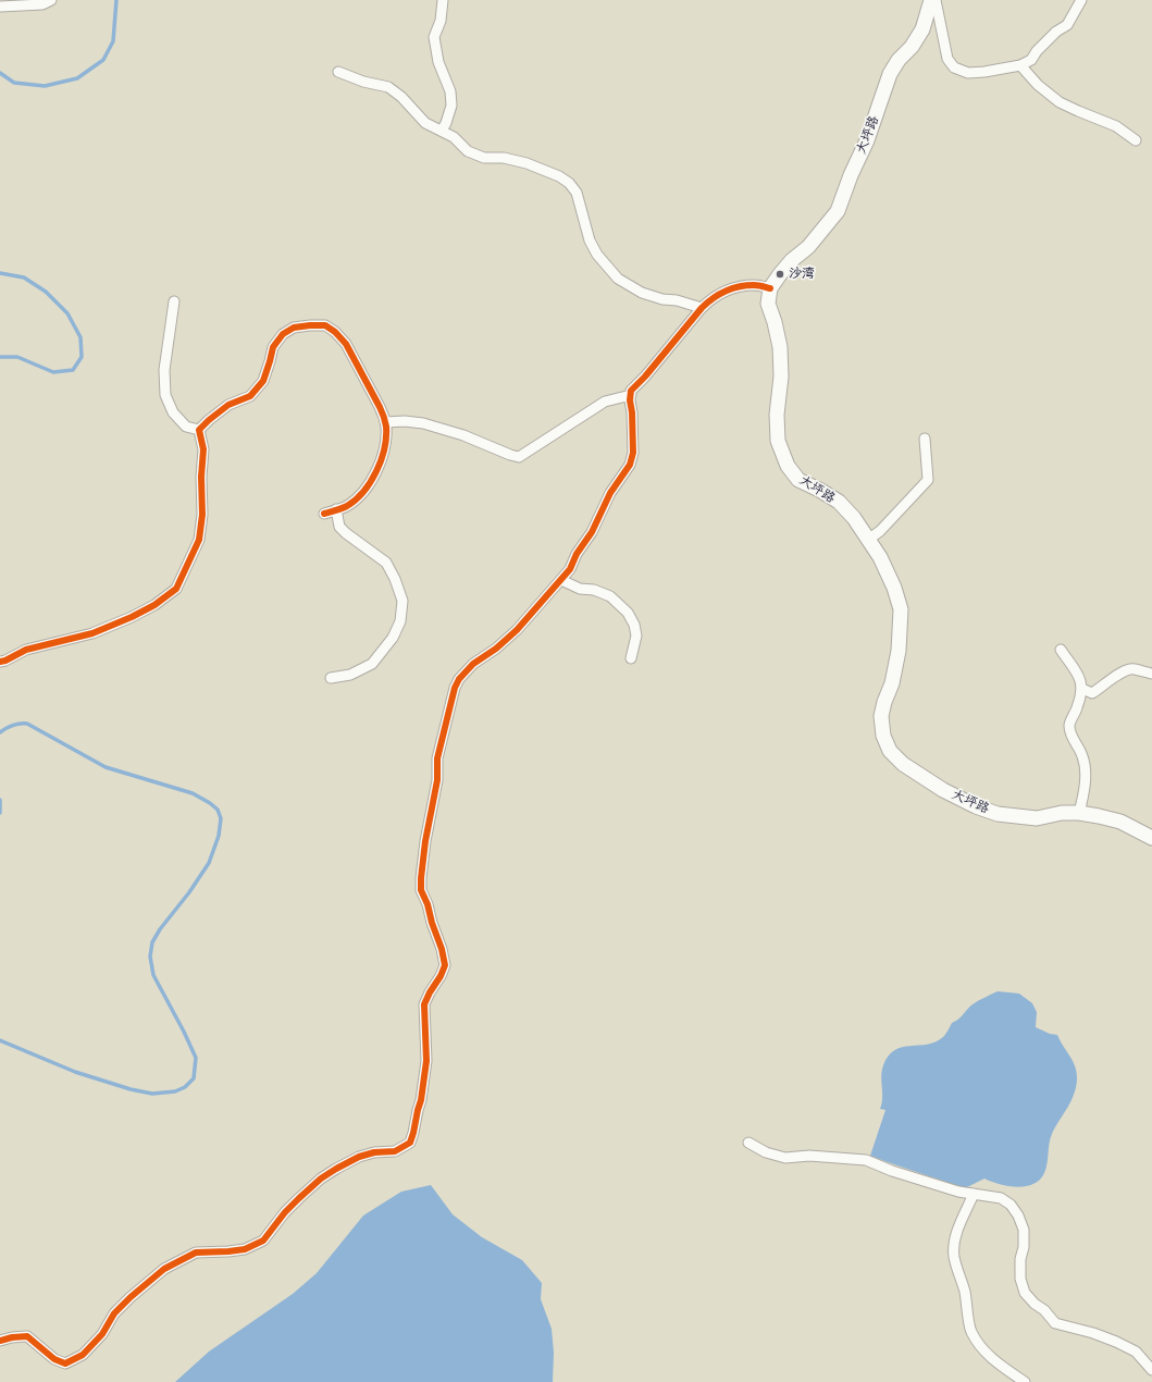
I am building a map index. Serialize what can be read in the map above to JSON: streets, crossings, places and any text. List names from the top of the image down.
{
  "streets": {
    "main road": ["大坪路"]
  },
  "places": ["沙湾"]
}
